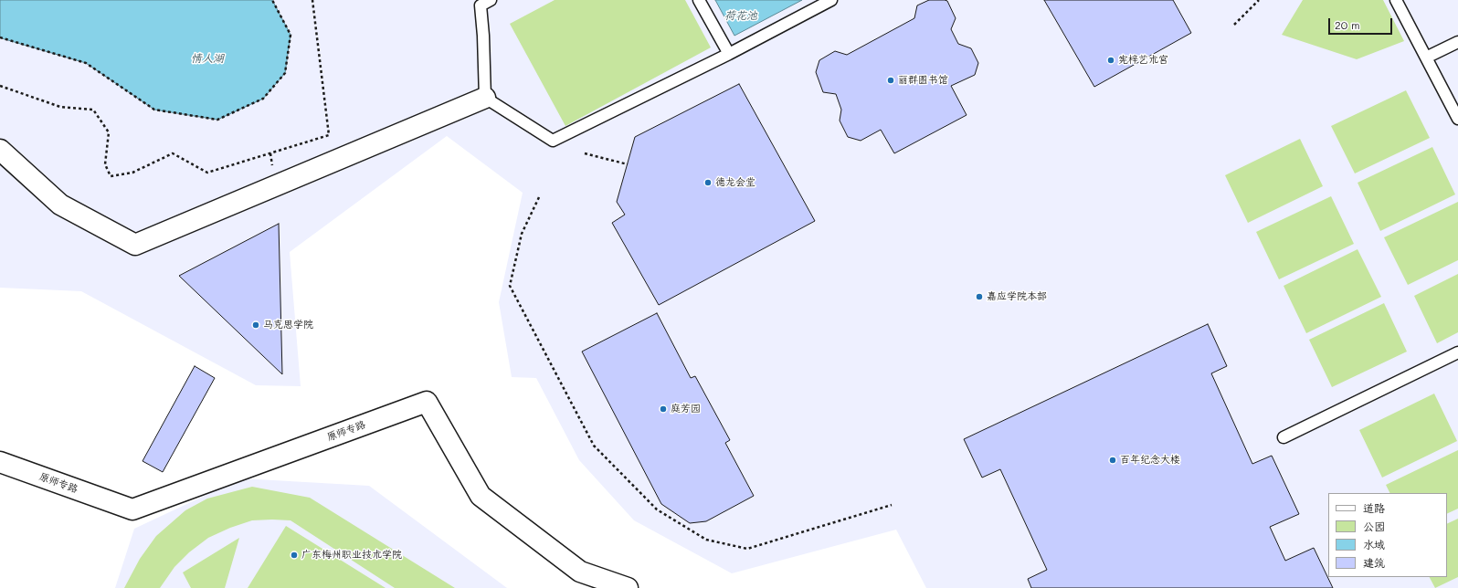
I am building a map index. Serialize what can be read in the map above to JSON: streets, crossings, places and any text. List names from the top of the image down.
{
  "streets": {
    "street": ["原师专路"]
  },
  "water": ["荷花池", "情人湖"],
  "places": [
    "宪梓艺术宫",
    "丽群图书馆",
    "德龙会堂",
    "嘉应学院本部",
    "马克思学院",
    "庭芳园",
    "百年纪念大楼",
    "广东梅州职业技术学院"
  ],
  "legend": [
    "道路",
    "公园",
    "水域",
    "建筑"
  ],
  "scale_bar": "20 m"
}
